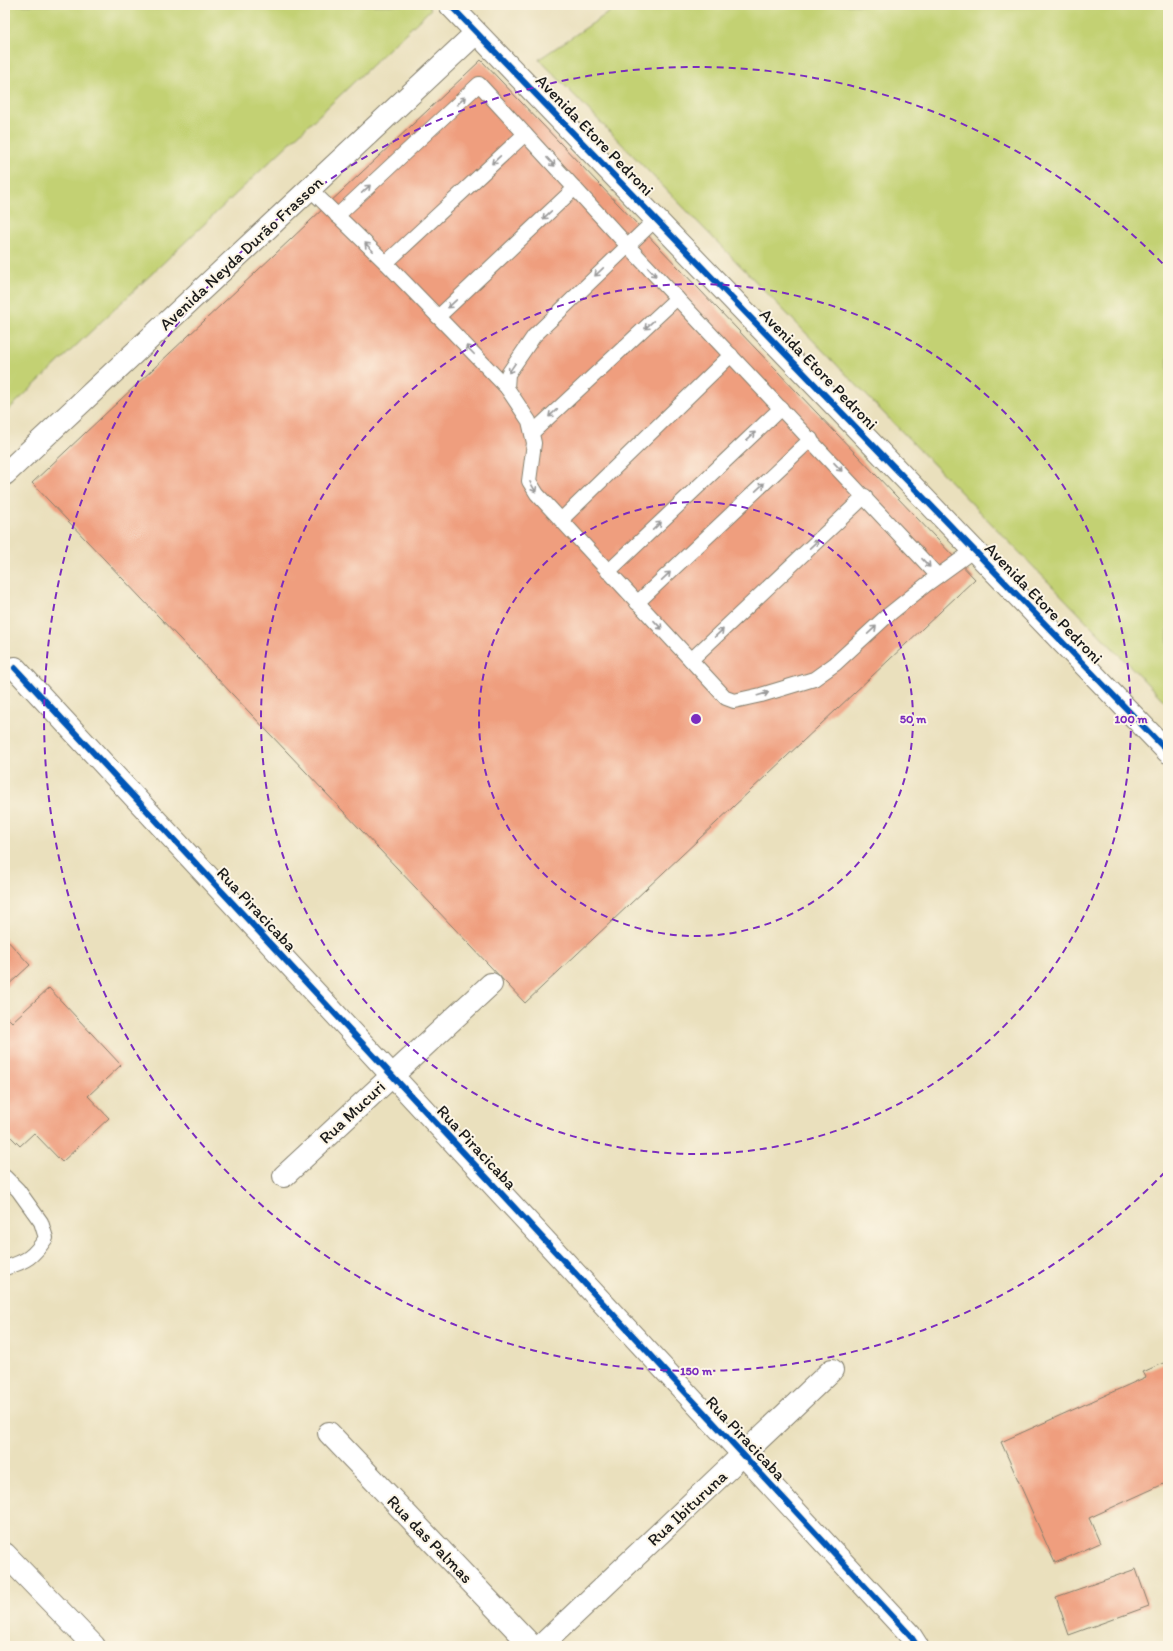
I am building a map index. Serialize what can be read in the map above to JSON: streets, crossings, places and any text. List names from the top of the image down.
{
  "streets": {
    "street": [
      "Avenida Etore Pedroni",
      "Avenida Neyda Durão Frasson",
      "Rua Piracicaba",
      "Rua Mucuri",
      "Rua Ibituruna",
      "Rua das Palmas"
    ]
  },
  "crossings": [
    ["Avenida Etore Pedroni", "Avenida Neyda Durão Frasson"],
    ["Rua Piracicaba", "Rua Mucuri"],
    ["Rua Piracicaba", "Rua Ibituruna"]
  ],
  "rings": ["50 m", "100 m", "150 m"]
}
